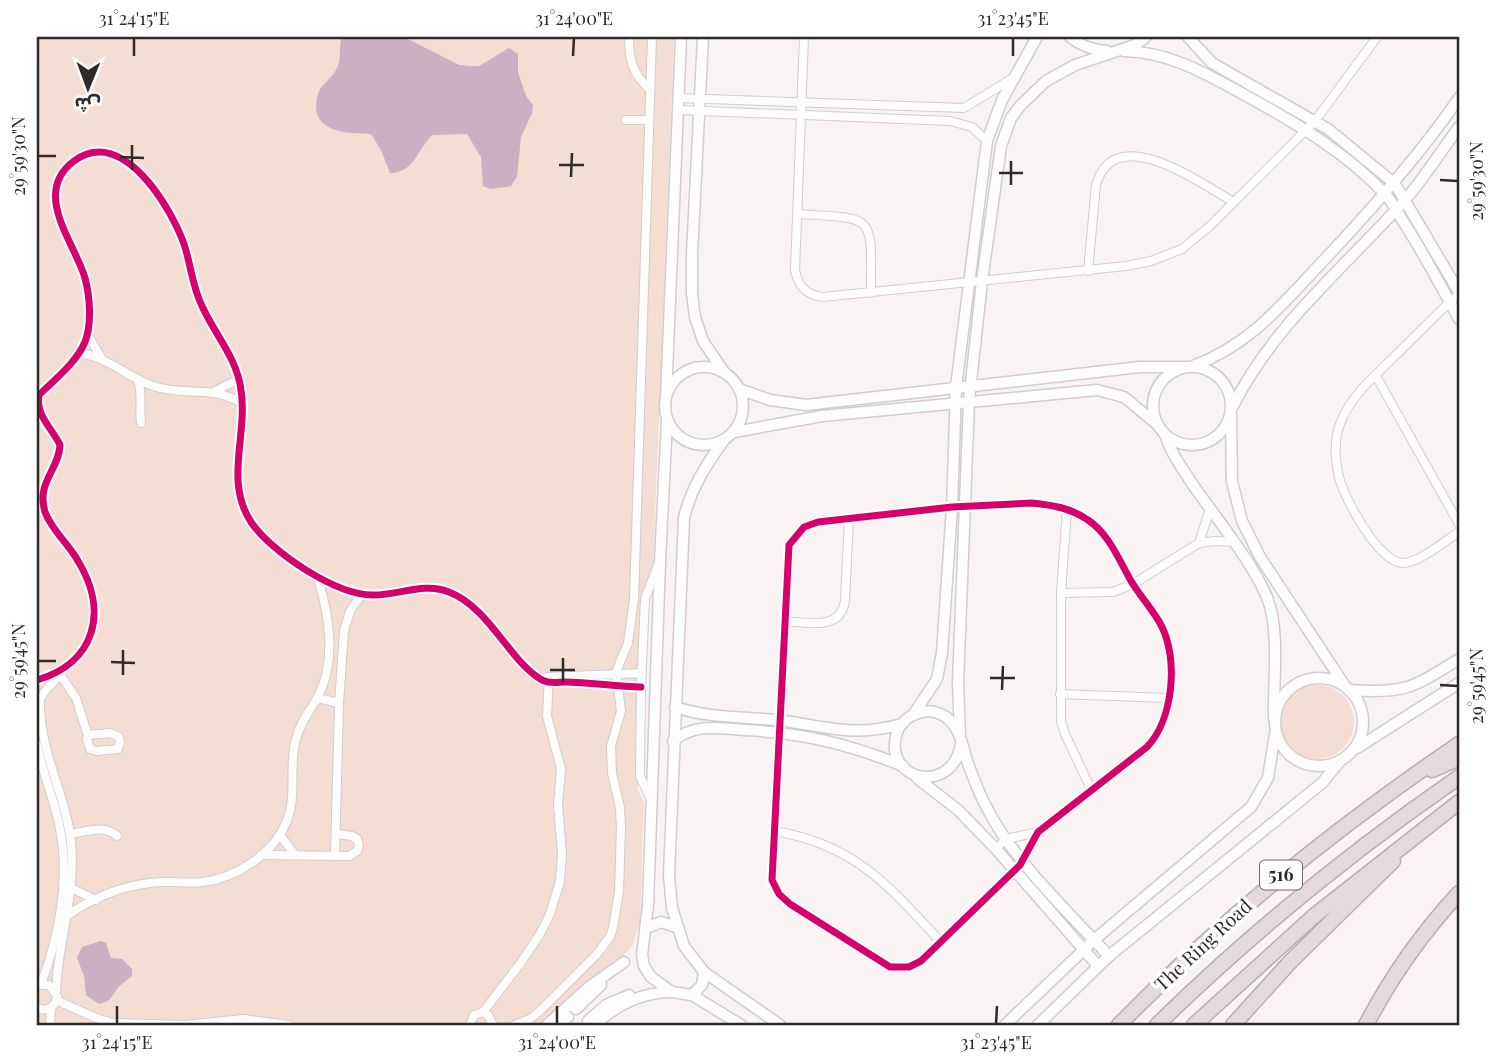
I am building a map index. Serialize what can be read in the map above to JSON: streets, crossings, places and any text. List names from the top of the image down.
{
  "streets": {
    "highway": ["516", "The Ring Road"]
  },
  "crossings": [
    ["516", "The Ring Road"]
  ],
  "north": "bottom",
  "coordinates": [
    "31°24'15\"E",
    "31°24'00\"E",
    "31°23'45\"E",
    "29°59'30\"N",
    "29°59'45\"N"
  ]
}
